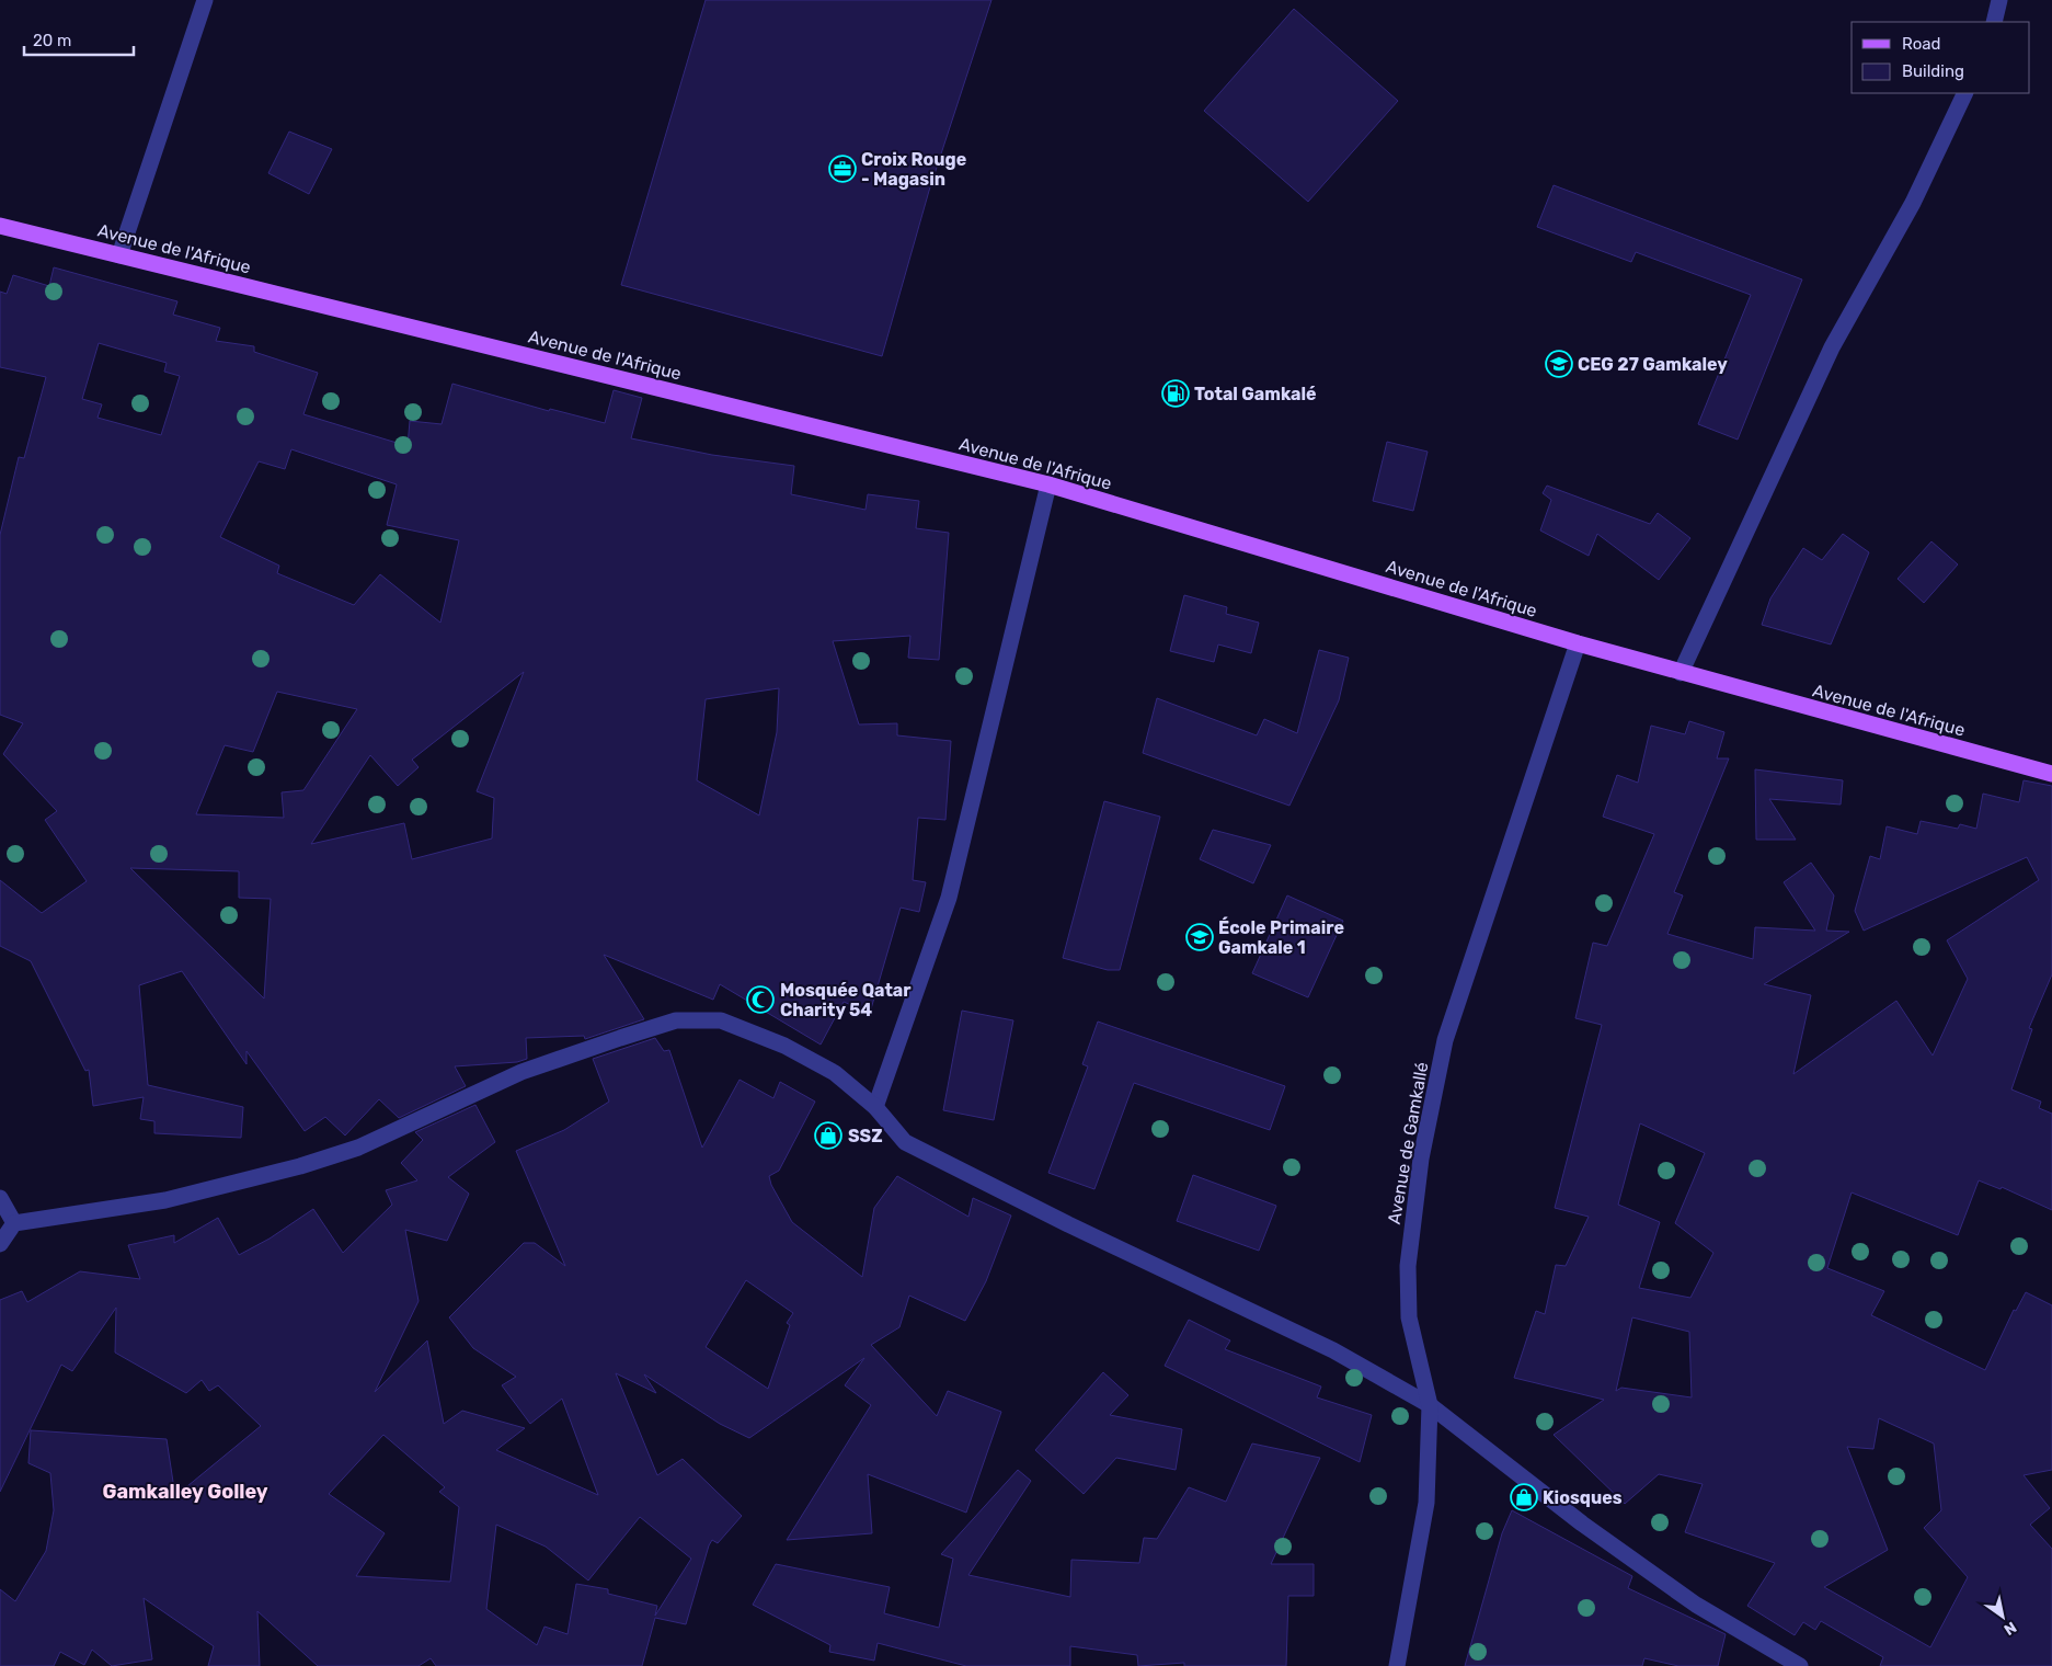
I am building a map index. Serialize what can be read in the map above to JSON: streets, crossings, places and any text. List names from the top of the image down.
{
  "streets": {
    "main road": ["Avenue de l'Afrique"],
    "street": ["Avenue de Gamkallé"]
  },
  "crossings": [
    ["Avenue de l'Afrique", "Avenue de Gamkallé"]
  ],
  "districts": ["Gamkalley Golley"],
  "places": {
    "office": ["Croix Rouge - Magasin"],
    "school or university": ["CEG 27 Gamkaley", "École Primaire Gamkale 1"],
    "fuel station": ["Total Gamkalé"],
    "mosque": ["Mosquée Qatar Charity 54"],
    "shop": ["SSZ", "Kiosques"]
  },
  "legend": ["Road", "Building"],
  "scale_bar": "20 m",
  "north": "bottom right"
}
